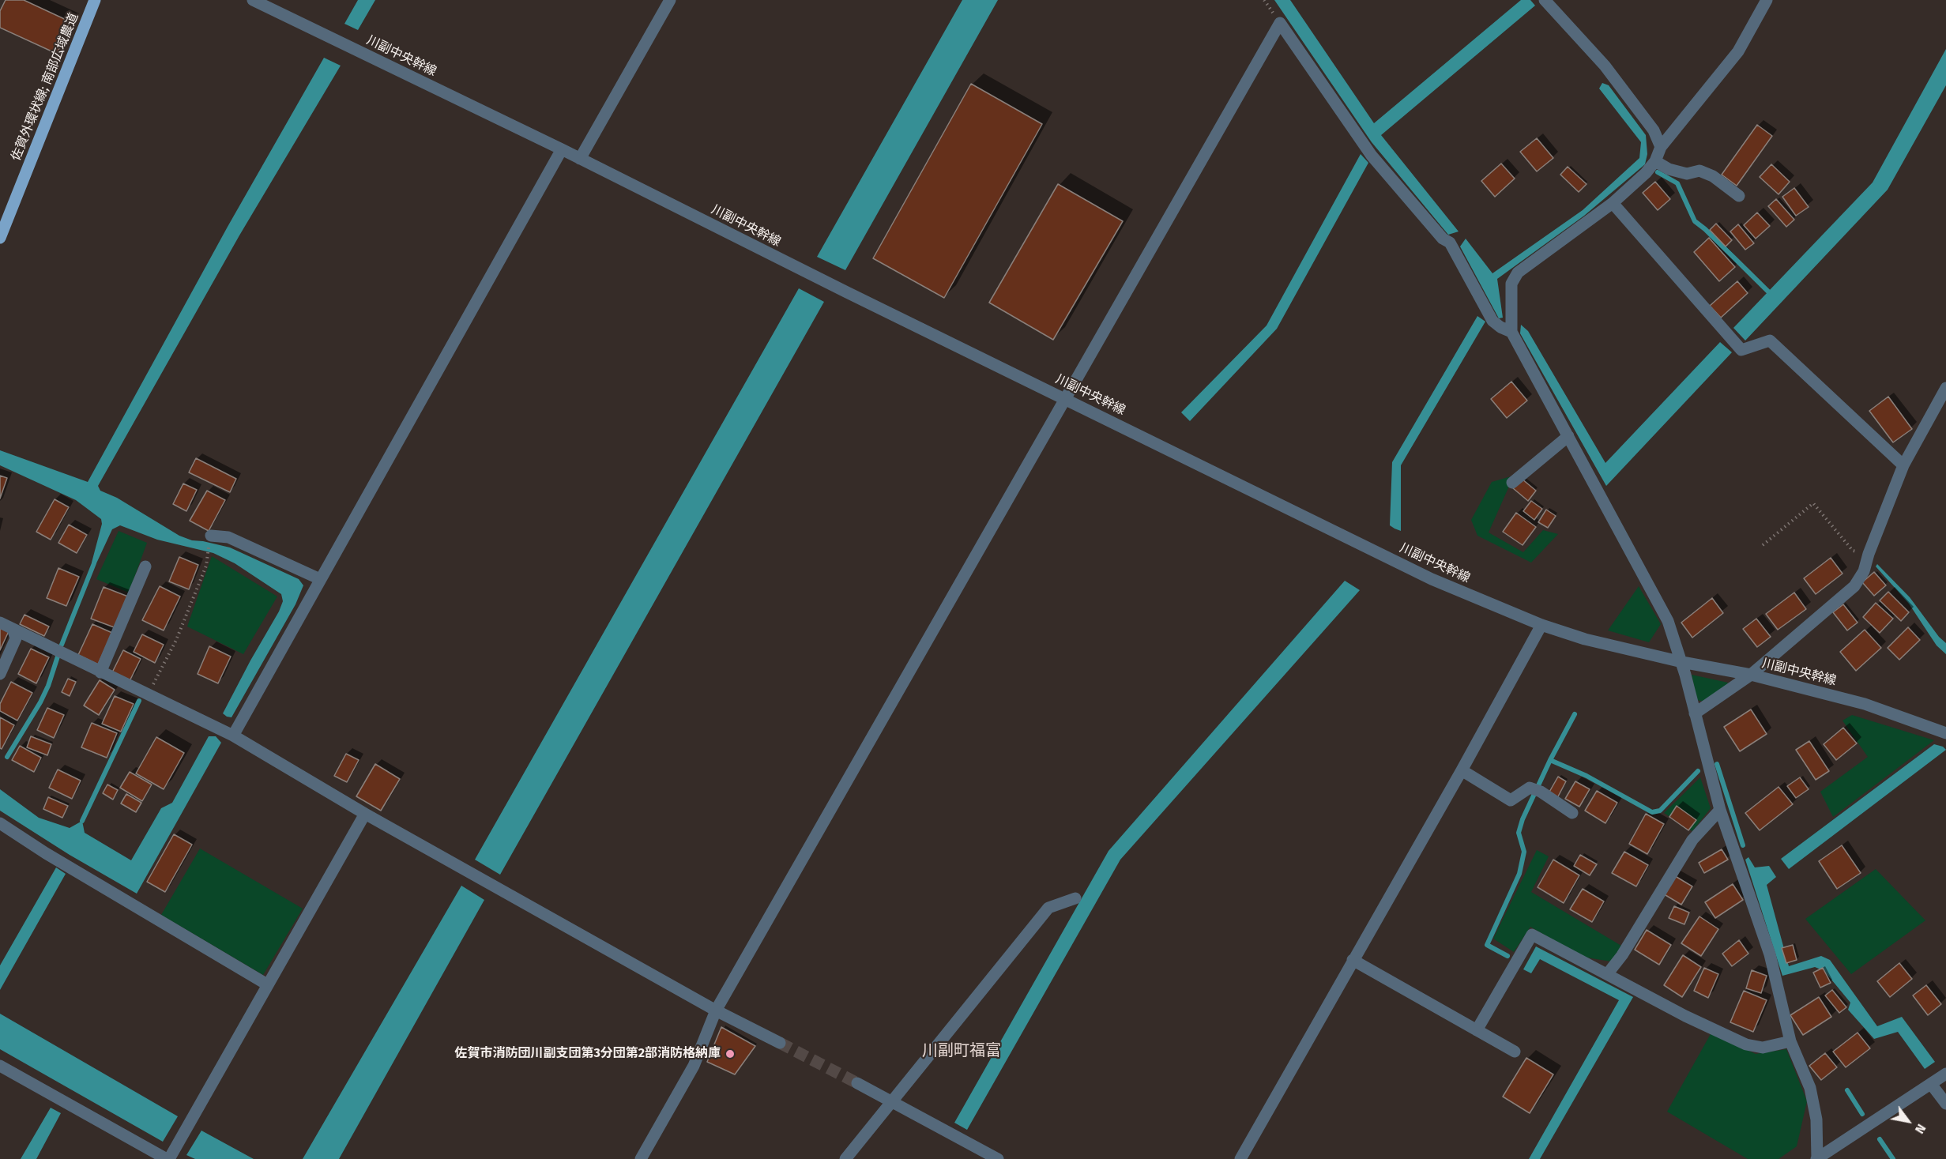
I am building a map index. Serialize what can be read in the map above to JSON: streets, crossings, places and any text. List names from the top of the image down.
{
  "streets": {
    "main road": ["佐賀外環状線; 南部広域農道"],
    "street": ["川副中央幹線"]
  },
  "districts": ["川副町福富"],
  "places": ["佐賀市消防団川副支団第3分団第2部消防格納庫"],
  "north": "bottom right"
}
